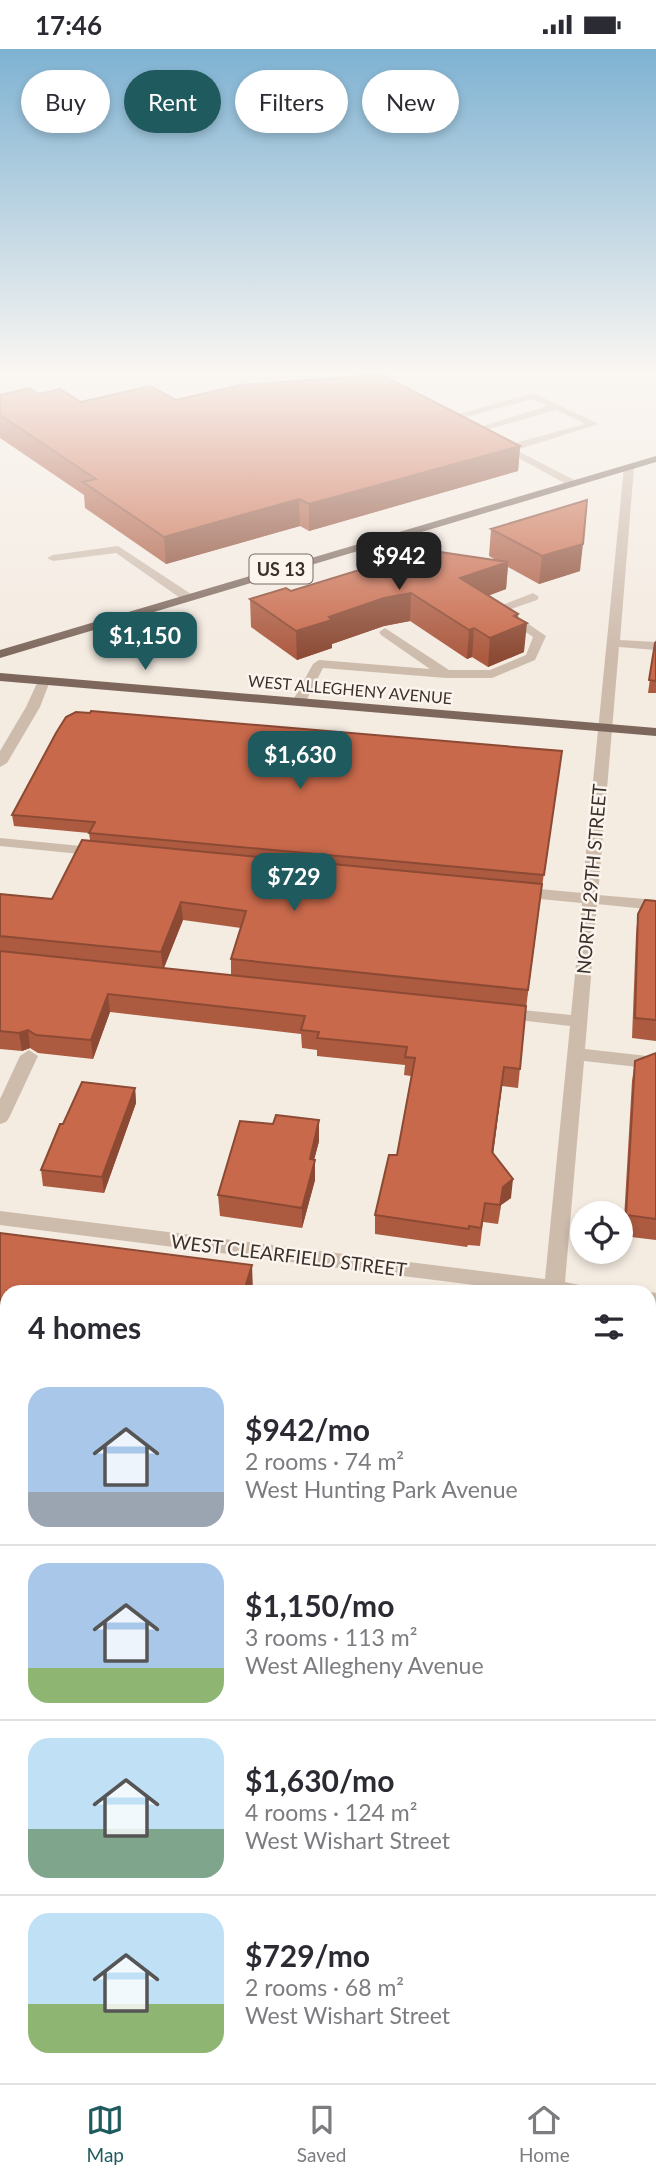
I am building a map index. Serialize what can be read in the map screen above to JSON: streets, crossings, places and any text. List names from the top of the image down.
{
  "streets": {
    "main road": ["US 13", "WEST ALLEGHENY AVENUE"],
    "street": ["NORTH 29TH STREET", "WEST CLEARFIELD STREET"]
  },
  "crossings": [
    ["WEST ALLEGHENY AVENUE", "NORTH 29TH STREET"]
  ],
  "page": {
    "status": "17:46",
    "chip": [
      "Buy",
      "Rent",
      "Filters",
      "New"
    ],
    "price": [
      "$942",
      "$1,150",
      "$1,630",
      "$729"
    ],
    "heading": "4 homes",
    "list": [
      {
        "name": "$942/mo",
        "note": "2 rooms · 74 m² · West Hunting Park Avenue"
      },
      {
        "name": "$1,150/mo",
        "note": "3 rooms · 113 m² · West Allegheny Avenue"
      },
      {
        "name": "$1,630/mo",
        "note": "4 rooms · 124 m² · West Wishart Street"
      },
      {
        "name": "$729/mo",
        "note": "2 rooms · 68 m² · West Wishart Street"
      }
    ],
    "tabs": ["Map", "Saved", "Home"]
  }
}
